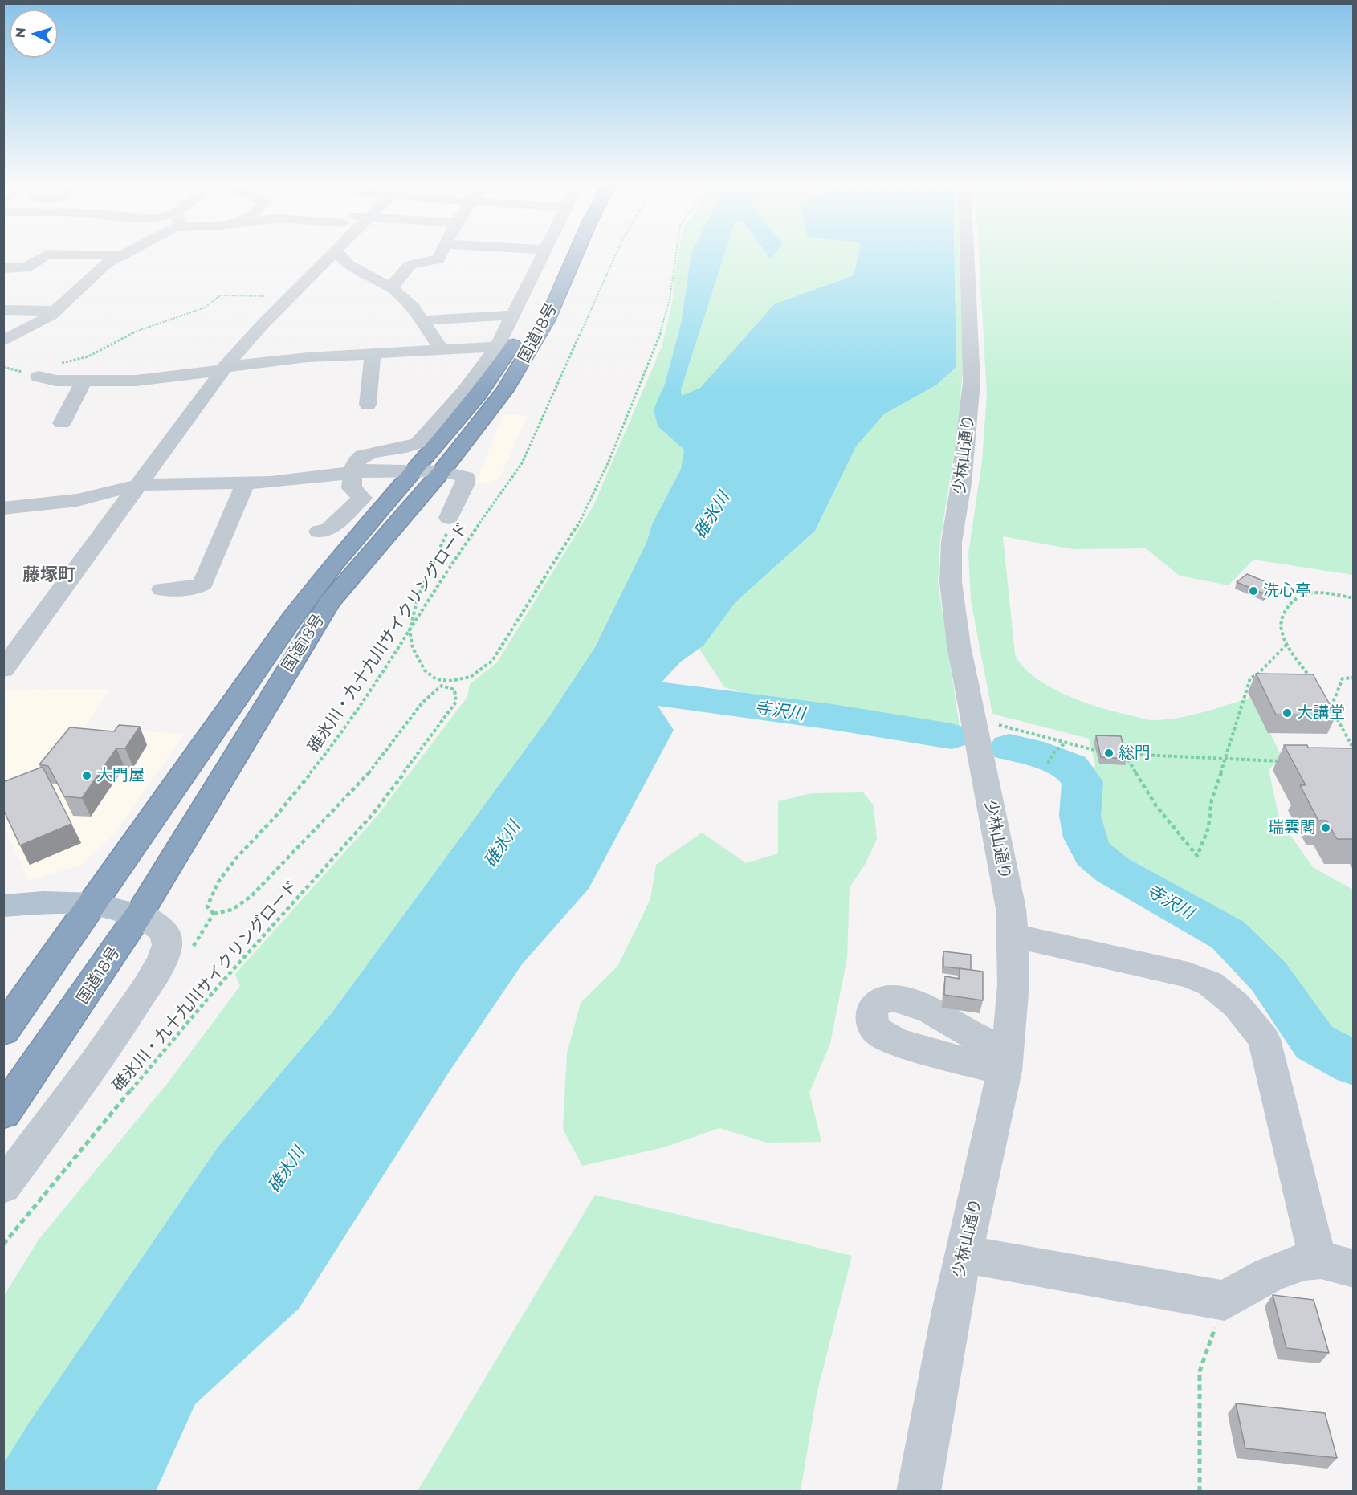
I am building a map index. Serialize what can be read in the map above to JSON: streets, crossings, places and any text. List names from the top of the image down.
{
  "streets": {
    "highway": ["国道18号"],
    "street": ["少林山通り"],
    "path": ["碓氷川・九十九川サイクリングロード"]
  },
  "districts": ["藤塚町"],
  "water": ["碓氷川", "寺沢川"],
  "places": [
    "洗心亭",
    "大講堂",
    "総門",
    "大門屋",
    "瑞雲閣"
  ],
  "north": "left"
}
